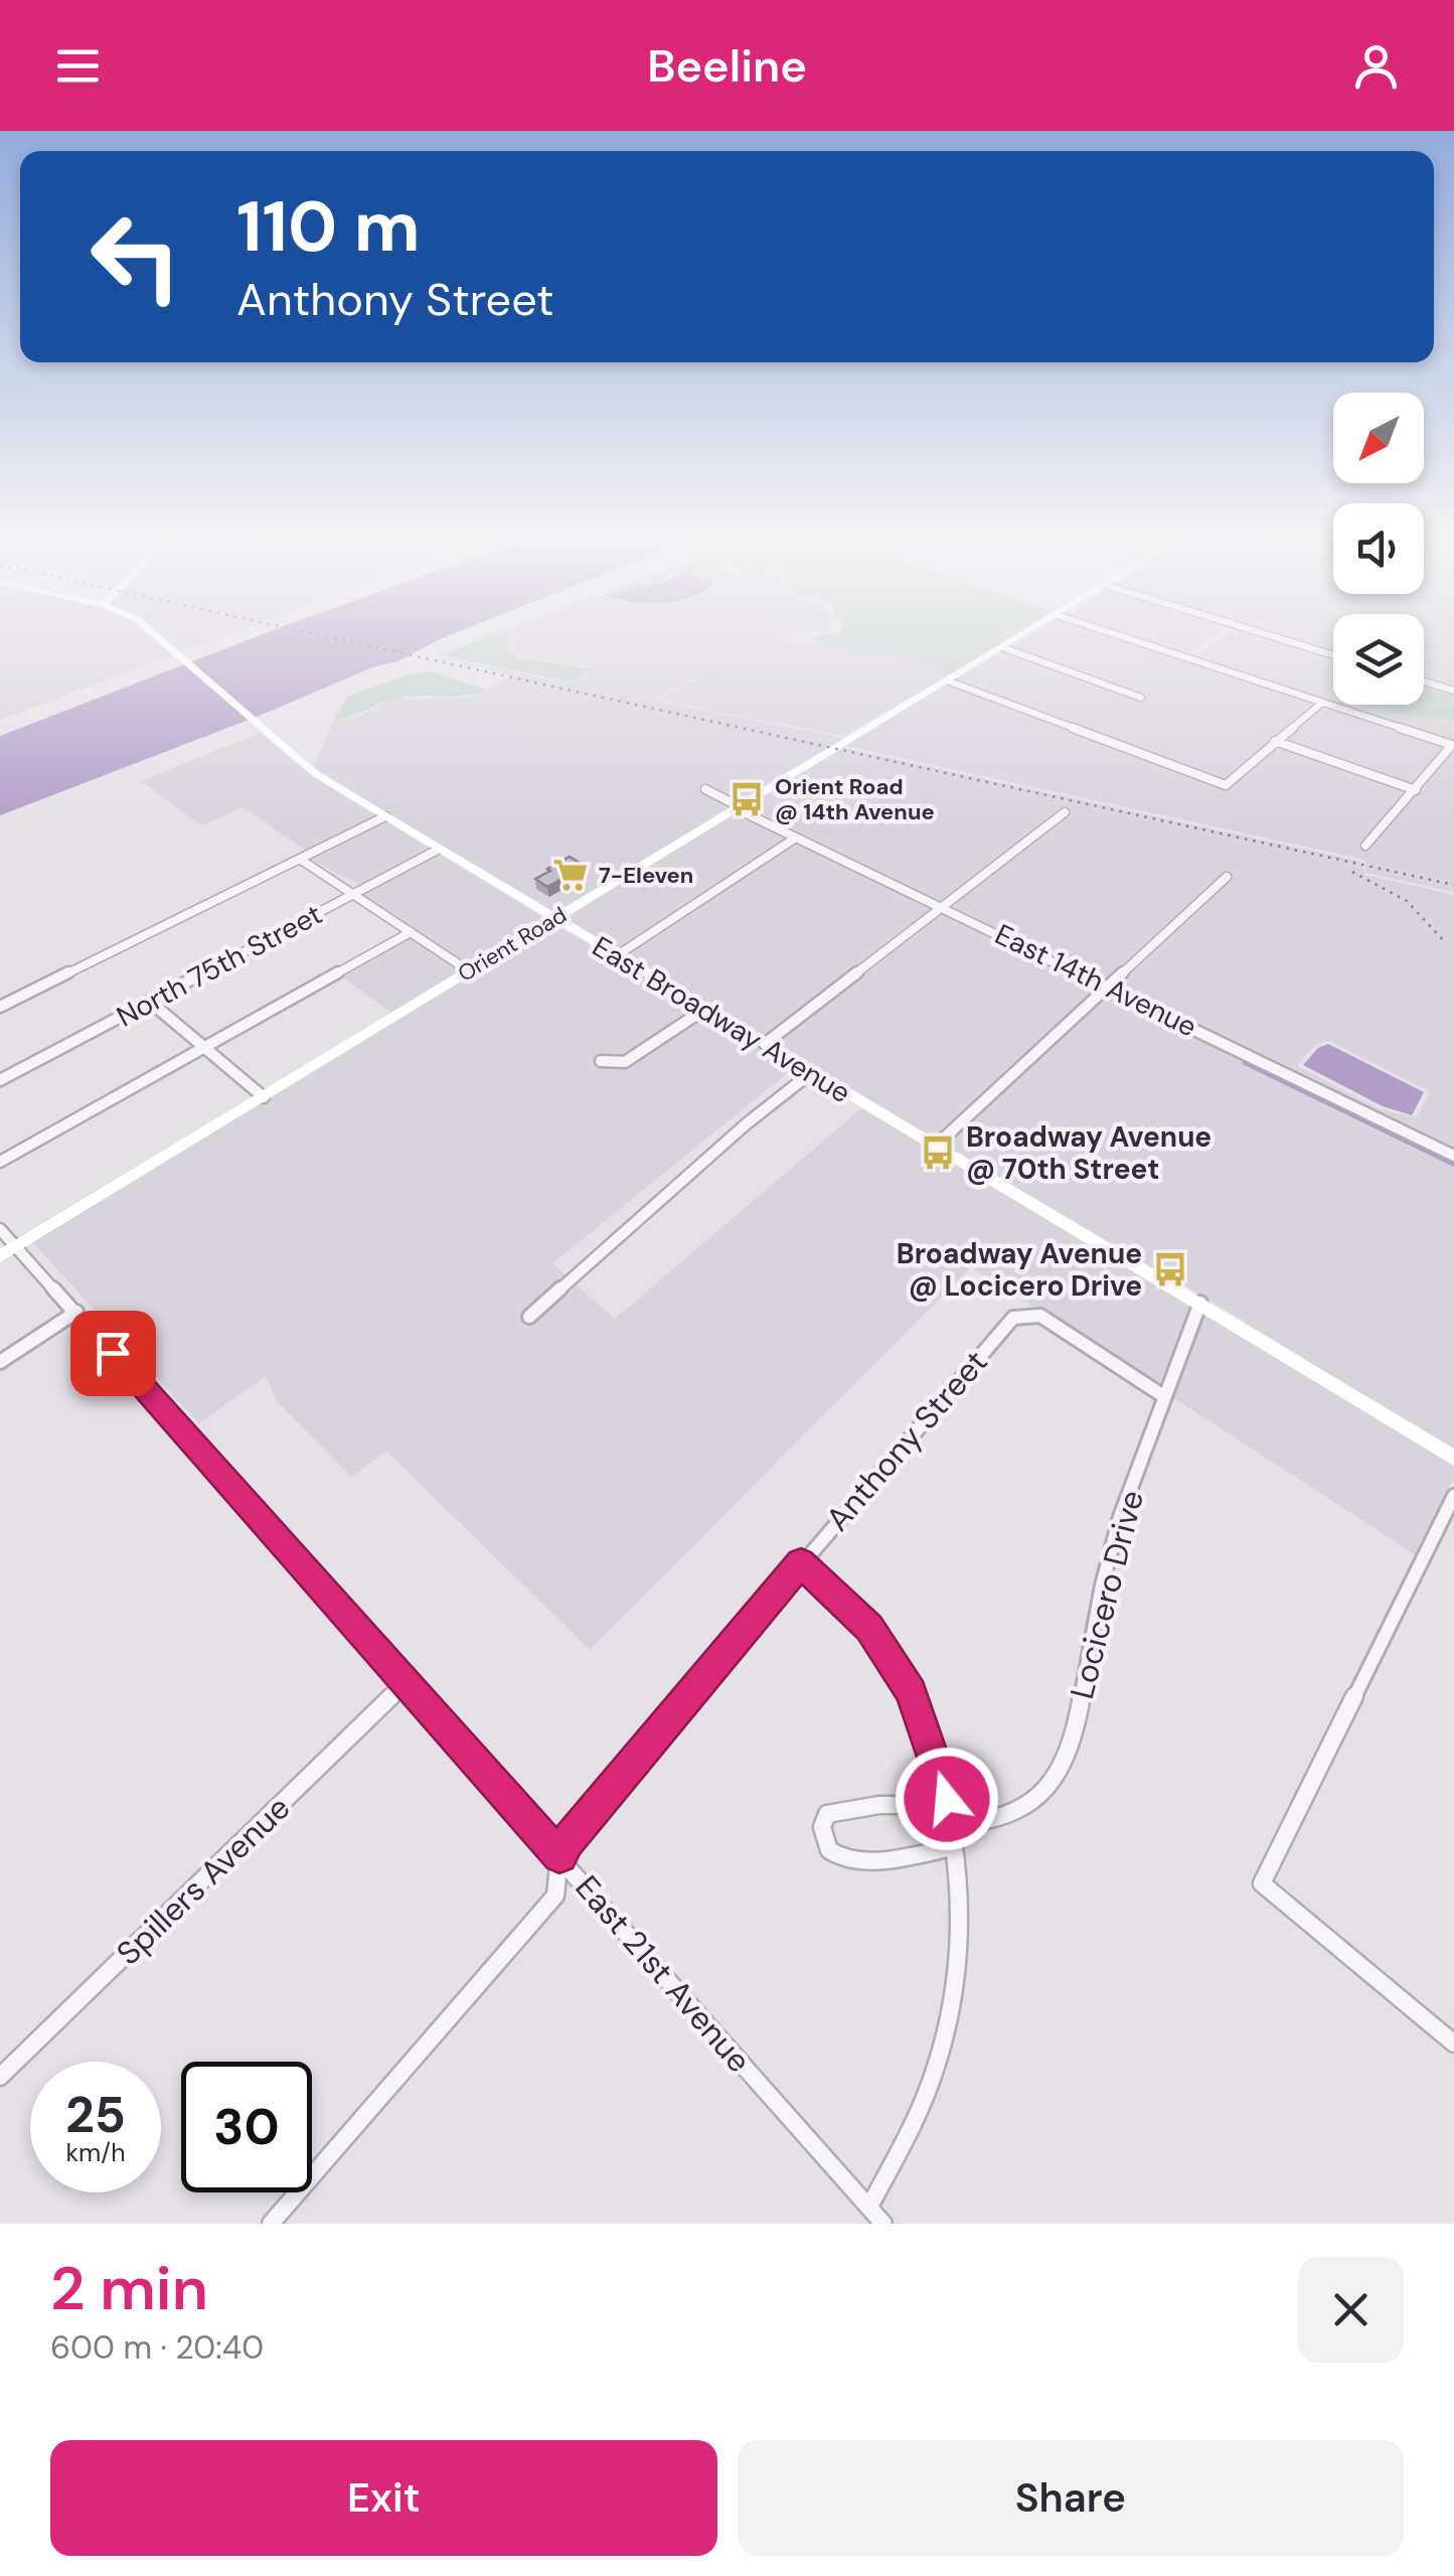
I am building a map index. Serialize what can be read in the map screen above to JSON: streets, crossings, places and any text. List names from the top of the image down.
{
  "streets": {
    "main road": ["Orient Road", "East Broadway Avenue"],
    "street": [
      "North 75th Street",
      "East 14th Avenue",
      "Anthony Street",
      "Locicero Drive",
      "Spillers Avenue",
      "East 21st Avenue"
    ]
  },
  "crossings": [
    ["Orient Road", "East 14th Avenue"],
    ["Orient Road", "East Broadway Avenue"],
    ["Orient Road", "East 21st Avenue"],
    ["North 75th Street", "East Broadway Avenue"],
    ["East Broadway Avenue", "Locicero Drive"],
    ["Anthony Street", "Locicero Drive"],
    ["Anthony Street", "East 21st Avenue"],
    ["Spillers Avenue", "East 21st Avenue"]
  ],
  "places": {
    "bus stop": ["Orient Road @ 14th Avenue", "Broadway Avenue @ 70th Street", "Broadway Avenue @ Locicero Drive"],
    "supermarket": ["7-Eleven"]
  },
  "north": "bottom left",
  "page": {
    "header": "Beeline",
    "turn": ["110 m", "Anthony Street"],
    "speed": "25 km/h",
    "limit": "30",
    "heading": ["2 min", "600 m · 20:40"],
    "buttons": ["Exit", "Share"]
  }
}
